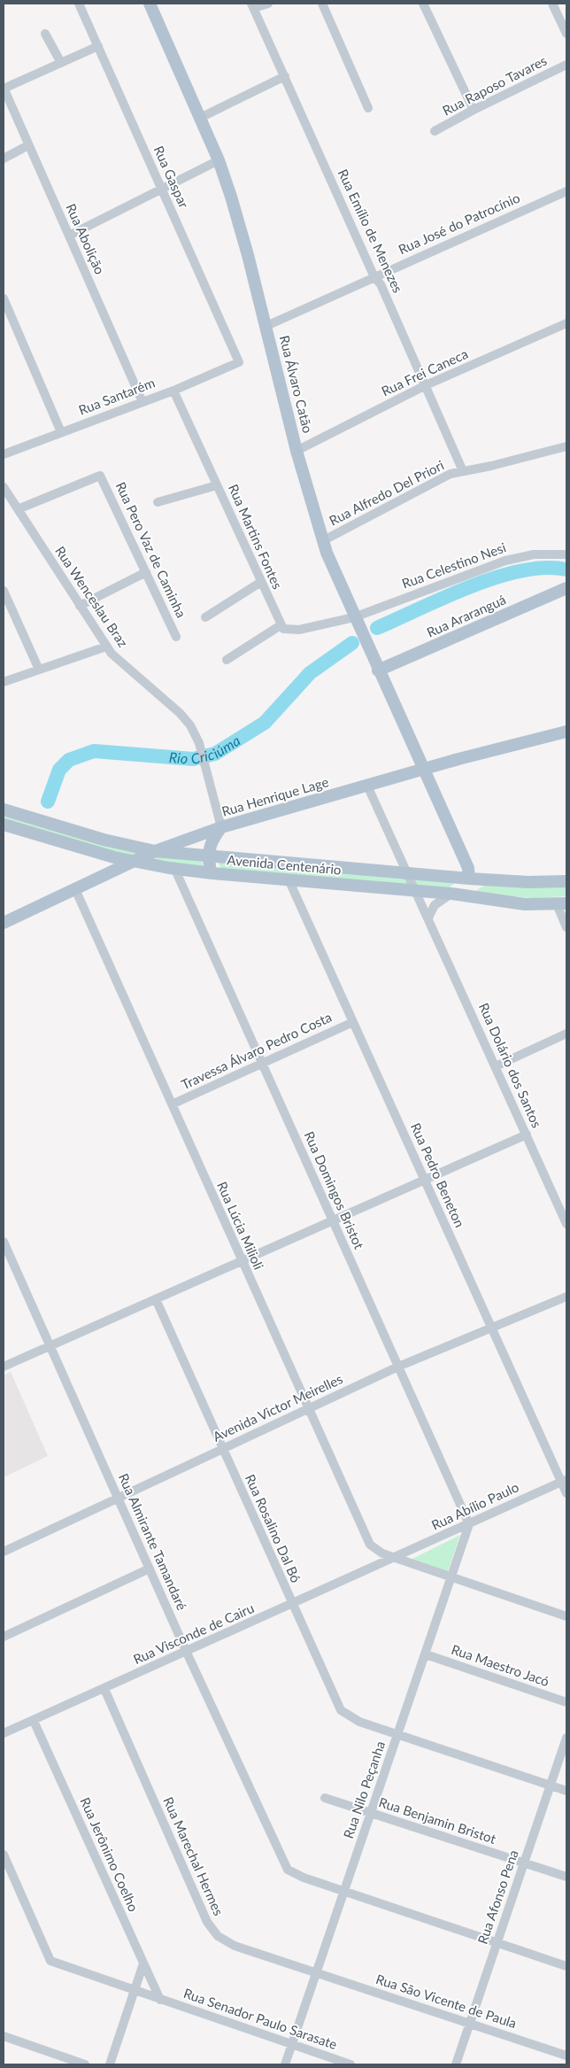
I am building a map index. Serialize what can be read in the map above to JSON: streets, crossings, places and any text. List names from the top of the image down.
{
  "streets": {
    "main road": [
      "Rua Álvaro Catão",
      "Rua Araranguá",
      "Rua Henrique Lage",
      "Avenida Centenário"
    ],
    "street": [
      "Rua Raposo Tavares",
      "Rua Gaspar",
      "Rua José do Patrocínio",
      "Rua Emílio de Menezes",
      "Rua Abolição",
      "Rua Frei Caneca",
      "Rua Santarém",
      "Rua Alfredo Del Priori",
      "Rua Martins Fontes",
      "Rua Pero Vaz de Caminha",
      "Rua Celestino Nesi",
      "Rua Wenceslau Braz",
      "Travessa Álvaro Pedro Costa",
      "Rua Dolário dos Santos",
      "Rua Pedro Beneton",
      "Rua Domingos Bristot",
      "Rua Lúcia Milioli",
      "Avenida Victor Meirelles",
      "Rua Abílio Paulo",
      "Rua Rosalino Dal Bó",
      "Rua Almirante Tamandaré",
      "Rua Visconde de Cairu",
      "Rua Maestro Jacó",
      "Rua Nilo Peçanha",
      "Rua Benjamin Bristot",
      "Rua Jerônimo Coelho",
      "Rua Marechal Hermes",
      "Rua Afonso Pena",
      "Rua São Vicente de Paula",
      "Rua Senador Paulo Sarasate"
    ]
  },
  "crossings": [
    ["Rua Gaspar", "Rua Santarém"],
    ["Rua José do Patrocínio", "Rua Emílio de Menezes"],
    ["Rua José do Patrocínio", "Rua Álvaro Catão"],
    ["Rua Emílio de Menezes", "Rua Frei Caneca"],
    ["Rua Emílio de Menezes", "Rua Alfredo Del Priori"],
    ["Rua Abolição", "Rua Santarém"],
    ["Rua Frei Caneca", "Rua Álvaro Catão"],
    ["Rua Álvaro Catão", "Rua Alfredo Del Priori"],
    ["Rua Álvaro Catão", "Rua Celestino Nesi"],
    ["Rua Álvaro Catão", "Rua Araranguá"],
    ["Rua Álvaro Catão", "Rua Henrique Lage"],
    ["Rua Álvaro Catão", "Avenida Centenário"],
    ["Rua Santarém", "Rua Martins Fontes"],
    ["Rua Pero Vaz de Caminha", "Rua Wenceslau Braz"],
    ["Rua Wenceslau Braz", "Rua Henrique Lage"],
    ["Rua Henrique Lage", "Avenida Centenário"],
    ["Rua Henrique Lage", "Rua Dolário dos Santos"],
    ["Rua Henrique Lage", "Rua Lúcia Milioli"],
    ["Avenida Centenário", "Rua Dolário dos Santos"],
    ["Avenida Centenário", "Rua Pedro Beneton"],
    ["Avenida Centenário", "Rua Domingos Bristot"],
    ["Travessa Álvaro Pedro Costa", "Rua Pedro Beneton"],
    ["Travessa Álvaro Pedro Costa", "Rua Domingos Bristot"],
    ["Travessa Álvaro Pedro Costa", "Rua Lúcia Milioli"],
    ["Rua Pedro Beneton", "Avenida Victor Meirelles"],
    ["Rua Pedro Beneton", "Rua Abílio Paulo"],
    ["Rua Domingos Bristot", "Avenida Victor Meirelles"],
    ["Rua Domingos Bristot", "Rua Abílio Paulo"],
    ["Rua Domingos Bristot", "Rua Nilo Peçanha"],
    ["Rua Lúcia Milioli", "Avenida Victor Meirelles"],
    ["Rua Lúcia Milioli", "Rua Abílio Paulo"],
    ["Rua Lúcia Milioli", "Rua Visconde de Cairu"],
    ["Rua Lúcia Milioli", "Rua Nilo Peçanha"],
    ["Avenida Victor Meirelles", "Rua Rosalino Dal Bó"],
    ["Avenida Victor Meirelles", "Rua Almirante Tamandaré"],
    ["Rua Abílio Paulo", "Rua Visconde de Cairu"],
    ["Rua Abílio Paulo", "Rua Nilo Peçanha"],
    ["Rua Rosalino Dal Bó", "Rua Visconde de Cairu"],
    ["Rua Rosalino Dal Bó", "Rua Nilo Peçanha"],
    ["Rua Rosalino Dal Bó", "Rua Afonso Pena"],
    ["Rua Almirante Tamandaré", "Rua Visconde de Cairu"],
    ["Rua Almirante Tamandaré", "Rua Nilo Peçanha"],
    ["Rua Almirante Tamandaré", "Rua Afonso Pena"],
    ["Rua Visconde de Cairu", "Rua Jerônimo Coelho"],
    ["Rua Visconde de Cairu", "Rua Marechal Hermes"],
    ["Rua Maestro Jacó", "Rua Nilo Peçanha"],
    ["Rua Nilo Peçanha", "Rua Benjamin Bristot"],
    ["Rua Nilo Peçanha", "Rua Marechal Hermes"],
    ["Rua Nilo Peçanha", "Rua São Vicente de Paula"],
    ["Rua Nilo Peçanha", "Rua Senador Paulo Sarasate"],
    ["Rua Benjamin Bristot", "Rua Afonso Pena"],
    ["Rua Jerônimo Coelho", "Rua Senador Paulo Sarasate"],
    ["Rua Marechal Hermes", "Rua São Vicente de Paula"],
    ["Rua Afonso Pena", "Rua São Vicente de Paula"]
  ],
  "water": ["Rio Criciúma"]
}
